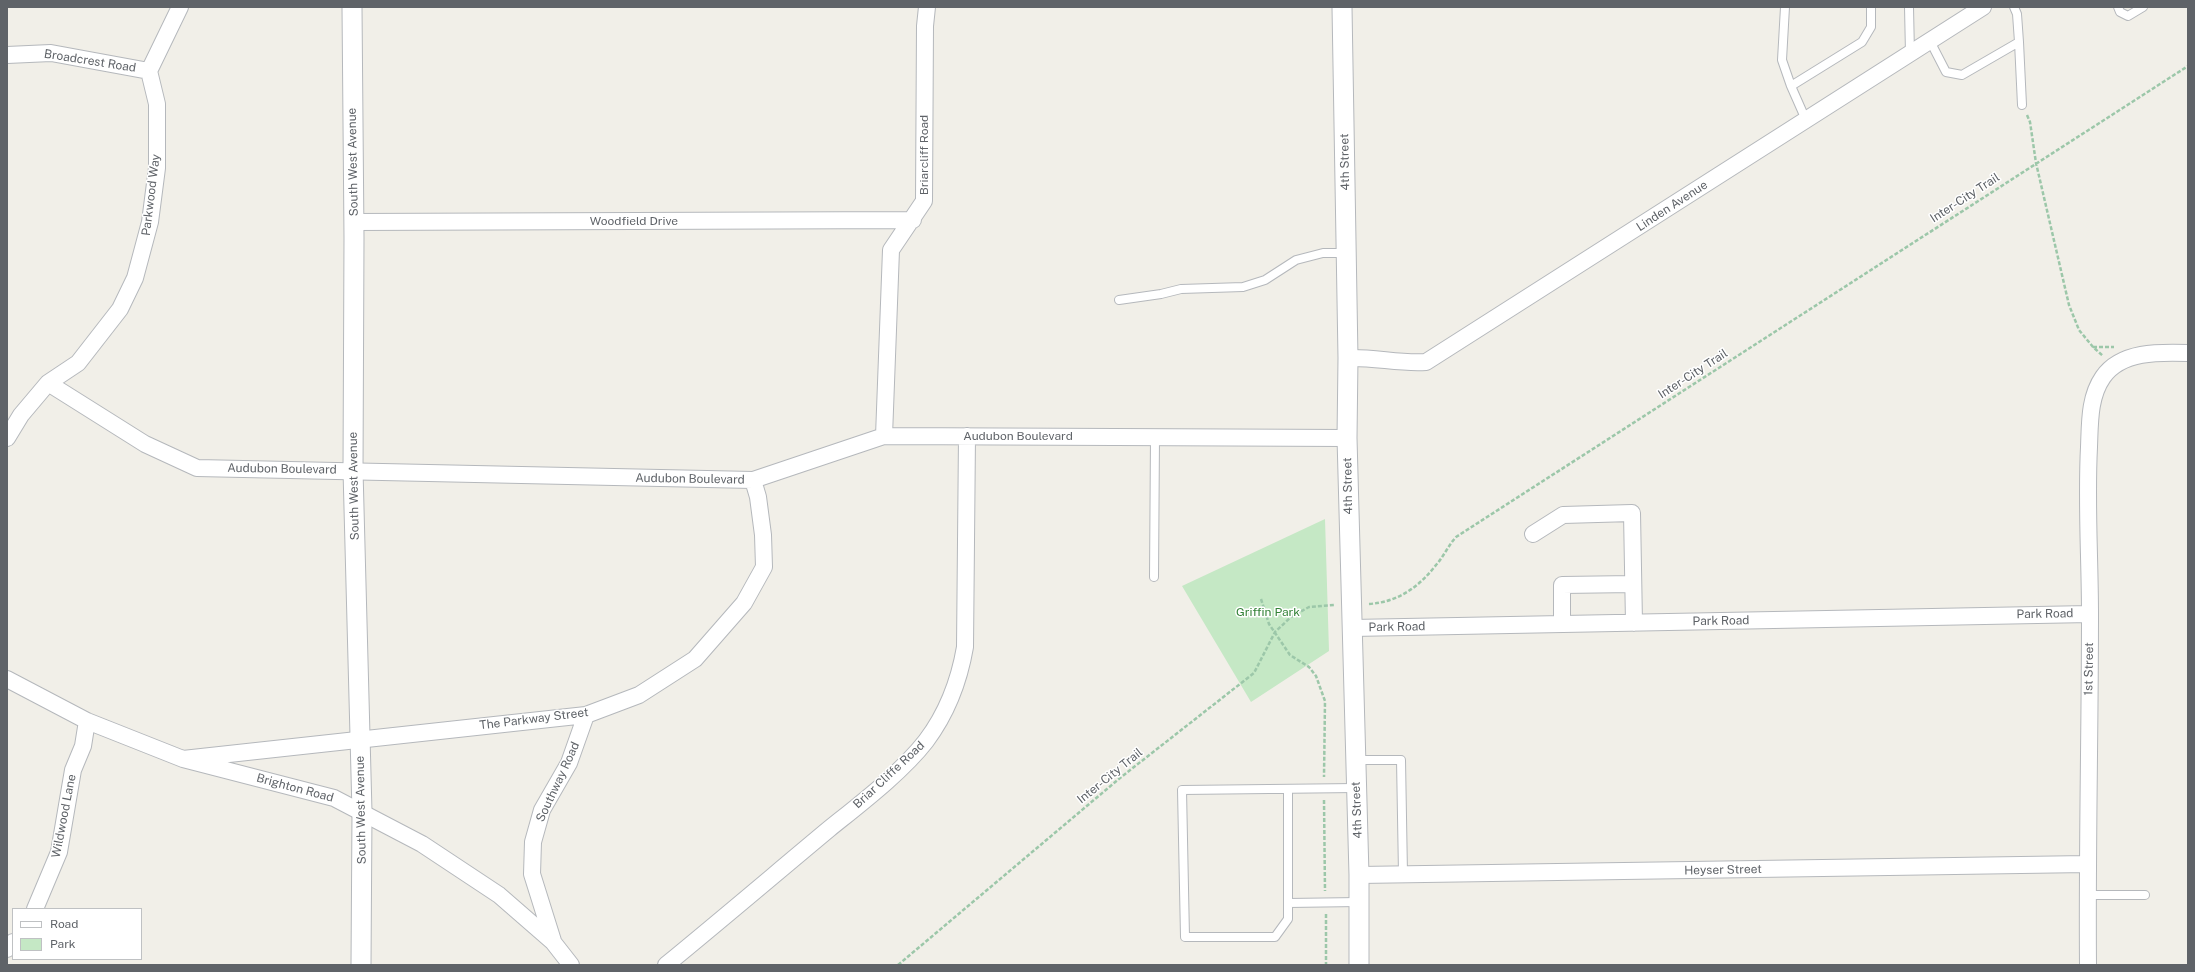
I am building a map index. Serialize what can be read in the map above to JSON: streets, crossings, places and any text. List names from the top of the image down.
{
  "streets": {
    "street": [
      "Broadcrest Road",
      "Briarcliff Road",
      "South West Avenue",
      "4th Street",
      "Parkwood Way",
      "Linden Avenue",
      "Woodfield Drive",
      "Audubon Boulevard",
      "Park Road",
      "1st Street",
      "The Parkway Street",
      "Briar Cliffe Road",
      "Southway Road",
      "Brighton Road",
      "Wildwood Lane",
      "Heyser Street"
    ],
    "path": ["Inter-City Trail"]
  },
  "crossings": [
    ["Broadcrest Road", "Parkwood Way"],
    ["Briarcliff Road", "Woodfield Drive"],
    ["Briarcliff Road", "Audubon Boulevard"],
    ["South West Avenue", "Woodfield Drive"],
    ["South West Avenue", "Audubon Boulevard"],
    ["South West Avenue", "The Parkway Street"],
    ["South West Avenue", "Brighton Road"],
    ["4th Street", "Linden Avenue"],
    ["4th Street", "Audubon Boulevard"],
    ["4th Street", "Park Road"],
    ["4th Street", "Heyser Street"],
    ["Parkwood Way", "Audubon Boulevard"],
    ["Audubon Boulevard", "The Parkway Street"],
    ["Audubon Boulevard", "Briar Cliffe Road"],
    ["Park Road", "1st Street"],
    ["1st Street", "Heyser Street"],
    ["The Parkway Street", "Southway Road"],
    ["The Parkway Street", "Brighton Road"],
    ["Southway Road", "Brighton Road"],
    ["Brighton Road", "Wildwood Lane"]
  ],
  "parks": ["Griffin Park"],
  "legend": ["Road", "Park"]
}
